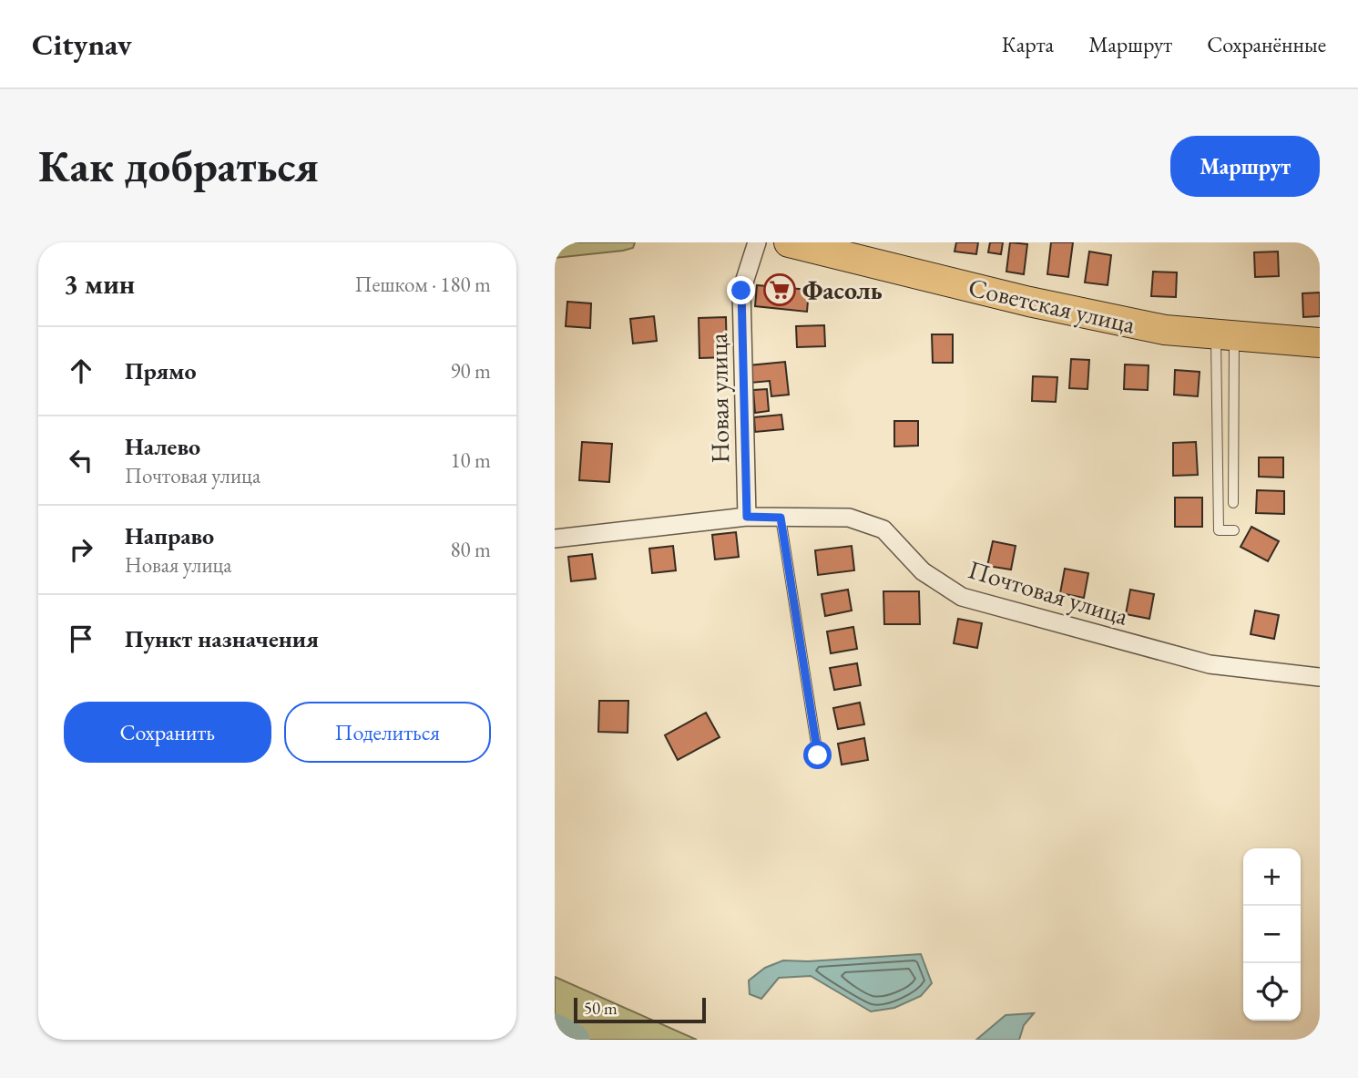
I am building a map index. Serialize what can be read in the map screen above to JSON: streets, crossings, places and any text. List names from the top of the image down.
{
  "streets": {
    "main road": ["Советская улица"],
    "street": ["Новая улица", "Почтовая улица"]
  },
  "crossings": [
    ["Новая улица", "Почтовая улица"]
  ],
  "places": {
    "supermarket": ["Фасоль"]
  },
  "scale_bar": "50 m",
  "page": {
    "header": "Citynav",
    "nav": ["Карта", "Маршрут", "Сохранённые"],
    "buttons": [
      "Маршрут",
      ["Сохранить", "Поделиться"]
    ],
    "title": "Как добраться",
    "heading": ["3 мин", "Пешком · 180 m"],
    "list": [
      ["Прямо", "90 m"],
      ["Налево", "Почтовая улица", "10 m"],
      ["Направо", "Новая улица", "80 m"],
      "Пункт назначения"
    ],
    "map_buttons": ["+", "−"],
    "scale": "50 m"
  }
}
